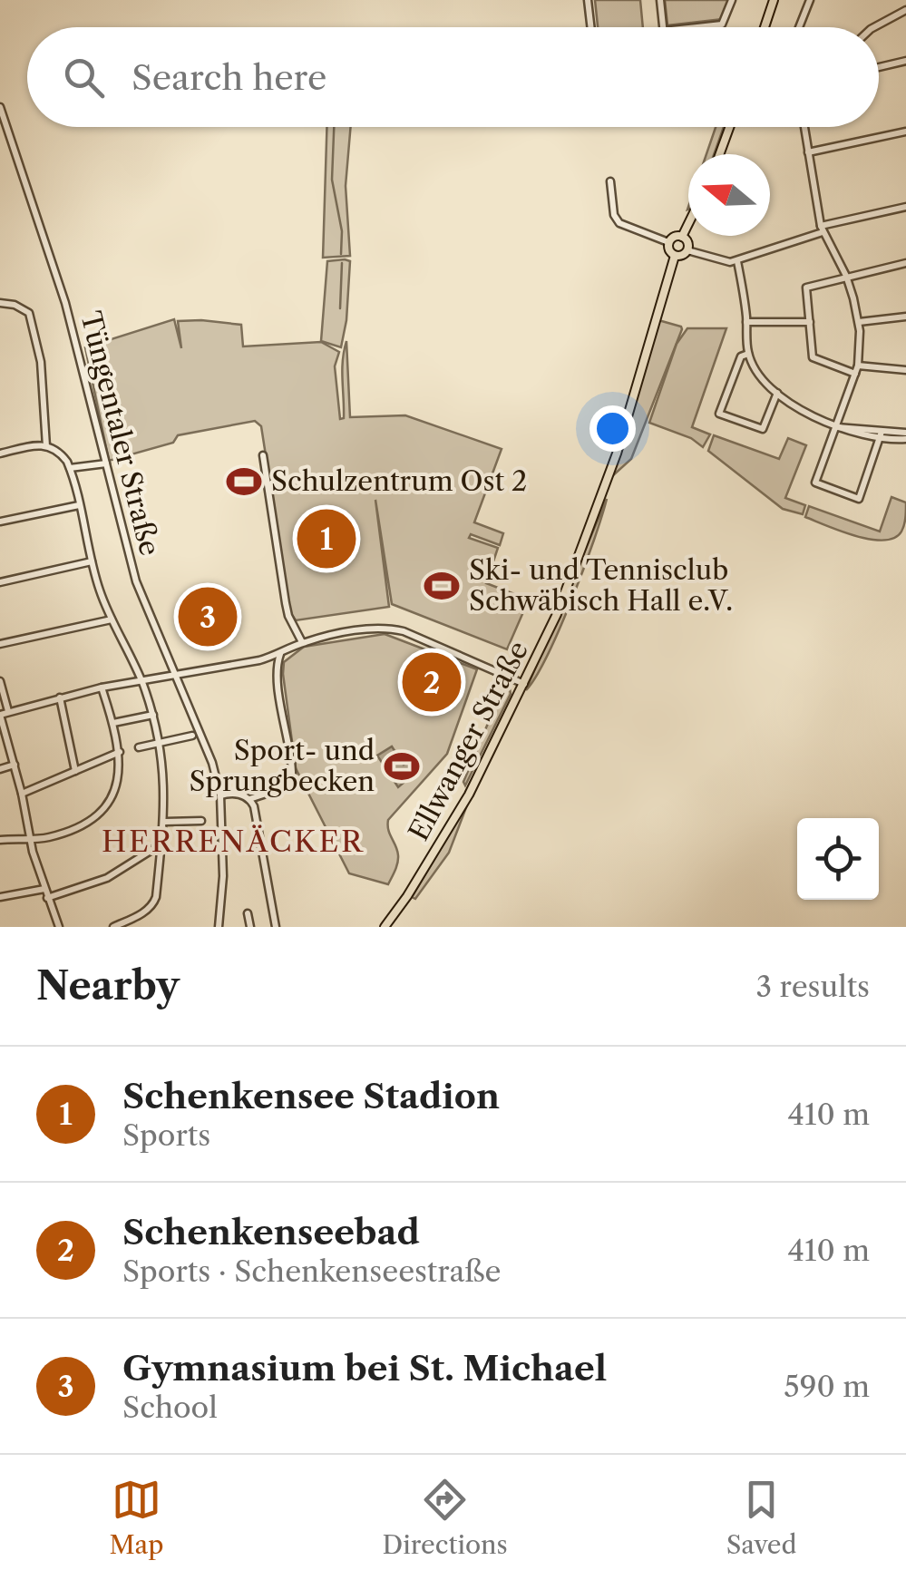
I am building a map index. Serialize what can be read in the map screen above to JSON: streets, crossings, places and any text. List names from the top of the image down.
{
  "streets": {
    "main road": ["Ellwanger Straße"],
    "street": ["Tüngentaler Straße"]
  },
  "districts": ["HERRENÄCKER"],
  "places": {
    "sports": ["Schulzentrum Ost 2", "Ski- und Tennisclub Schwäbisch Hall e.V.", "Sport- und Sprungbecken"]
  },
  "north": "left",
  "page": {
    "search": "Search here",
    "pins": ["1", "3", "2"],
    "heading": ["Nearby", "3 results"],
    "list": [
      {
        "mark": "1",
        "name": "Schenkensee Stadion",
        "note": "Sports",
        "value": "410 m"
      },
      {
        "mark": "2",
        "name": "Schenkenseebad",
        "note": "Sports · Schenkenseestraße",
        "value": "410 m"
      },
      {
        "mark": "3",
        "name": "Gymnasium bei St. Michael",
        "note": "School",
        "value": "590 m"
      }
    ],
    "nav": ["Map", "Directions", "Saved"]
  }
}
